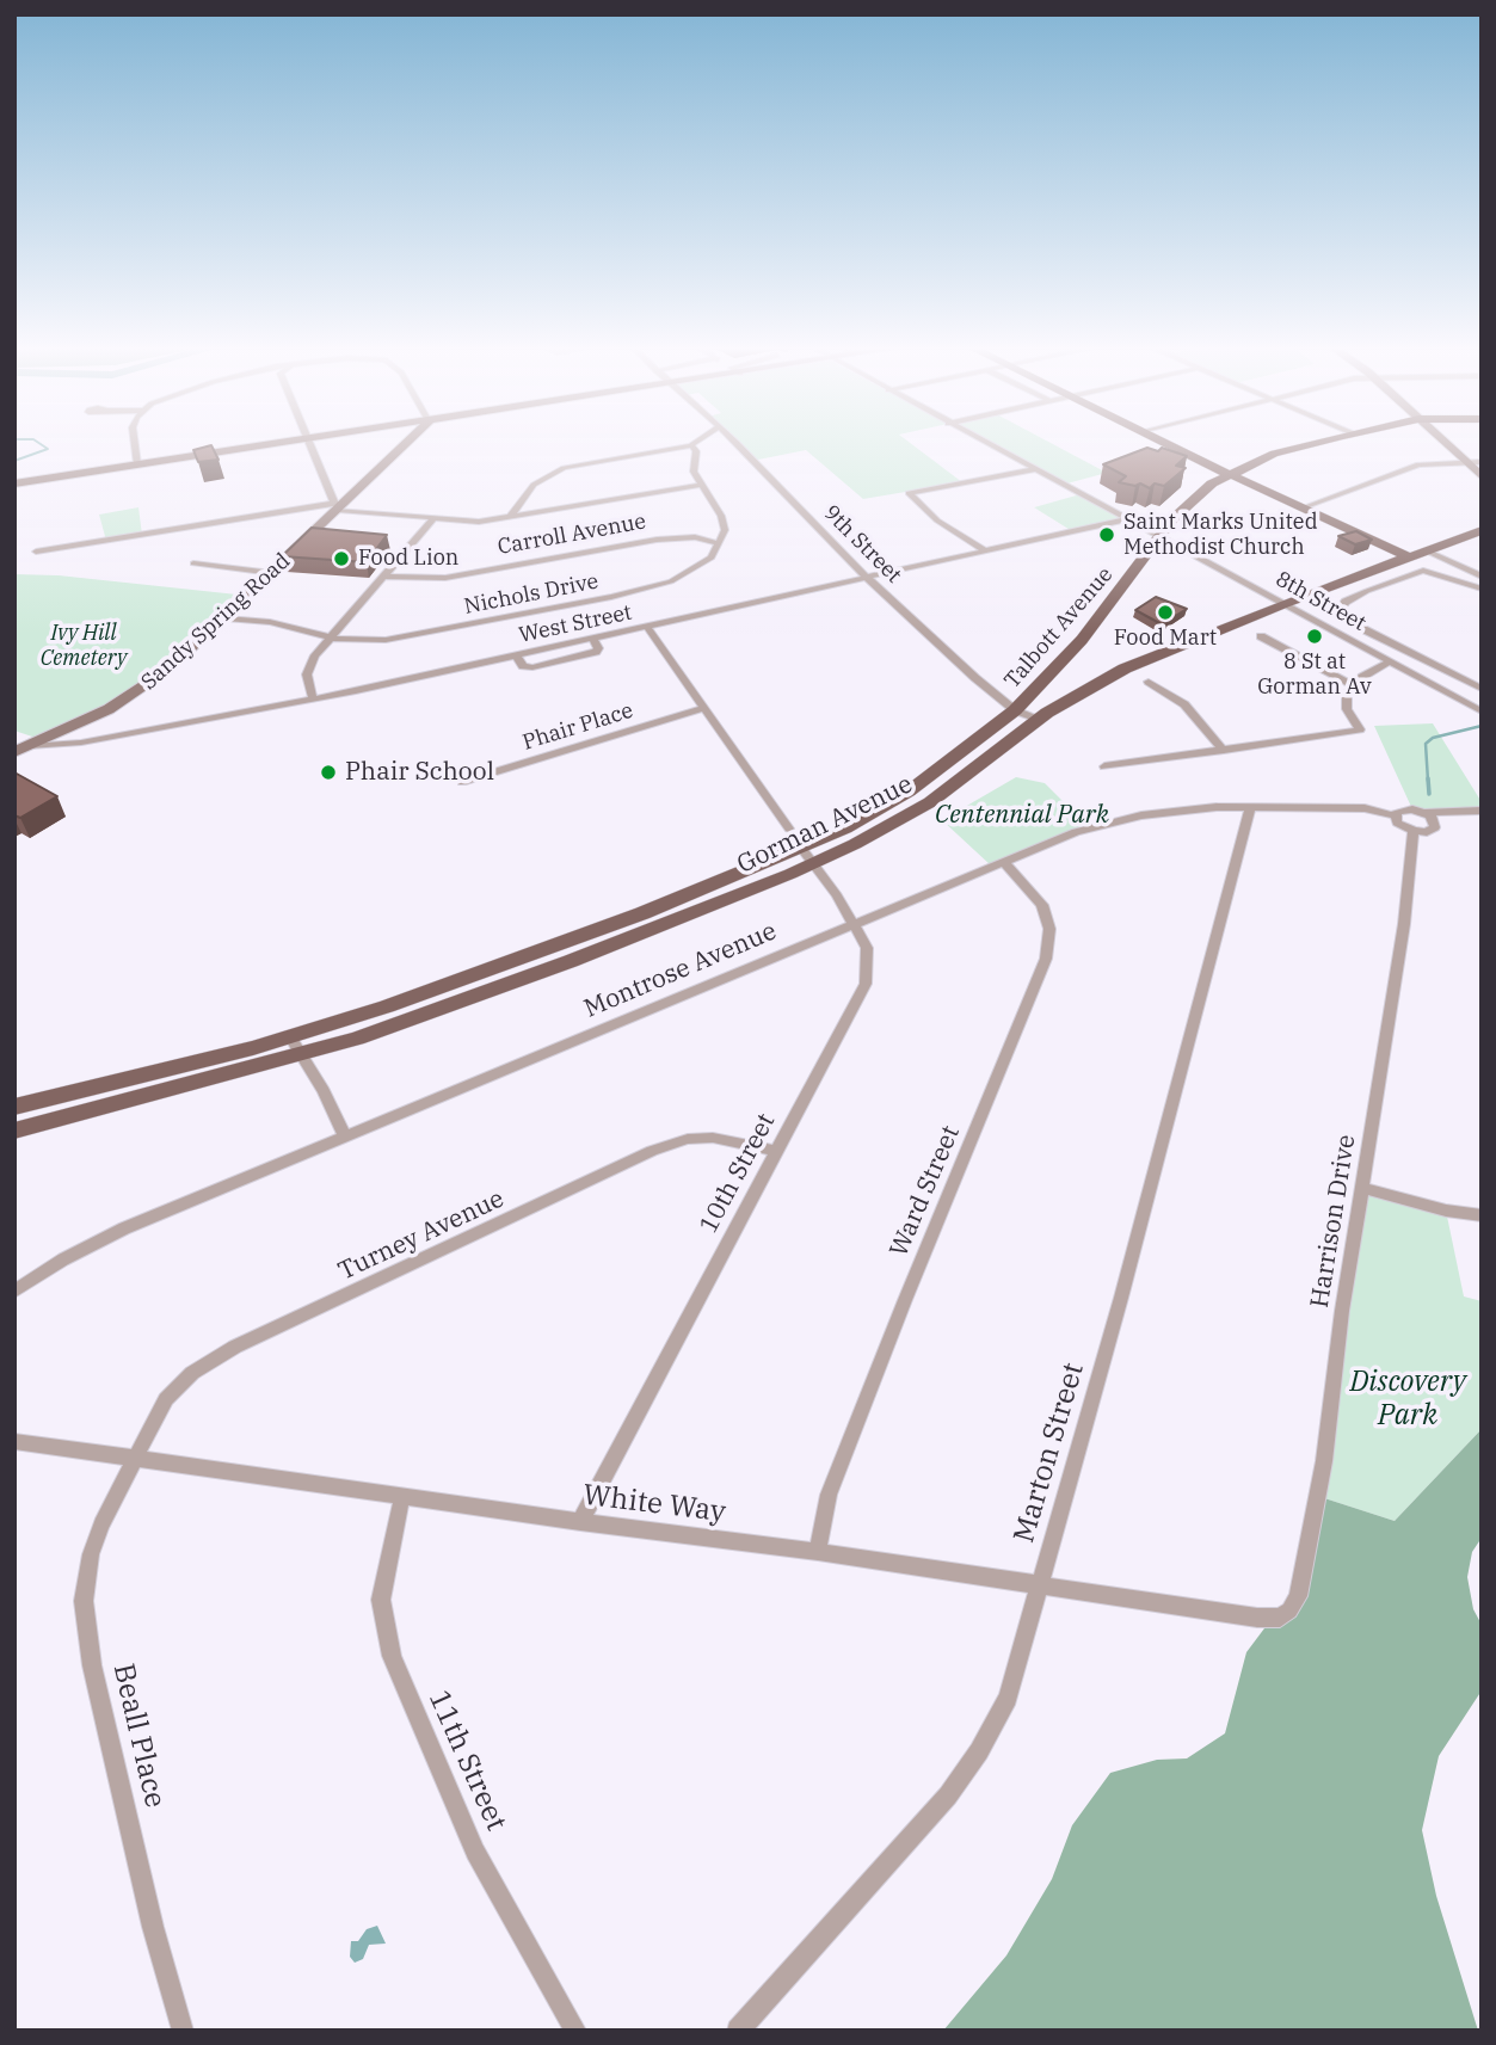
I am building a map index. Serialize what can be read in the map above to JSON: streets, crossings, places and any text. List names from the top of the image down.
{
  "streets": {
    "main road": ["Talbott Avenue", "Gorman Avenue"],
    "street": [
      "Carroll Avenue",
      "9th Street",
      "Nichols Drive",
      "8th Street",
      "Sandy Spring Road",
      "West Street",
      "Phair Place",
      "Montrose Avenue",
      "10th Street",
      "Ward Street",
      "Harrison Drive",
      "Turney Avenue",
      "Marton Street",
      "White Way",
      "Beall Place",
      "11th Street"
    ]
  },
  "crossings": [
    ["Carroll Avenue", "Nichols Drive"],
    ["9th Street", "West Street"],
    ["9th Street", "Talbott Avenue"],
    ["9th Street", "Gorman Avenue"],
    ["Nichols Drive", "Sandy Spring Road"],
    ["8th Street", "West Street"],
    ["8th Street", "Talbott Avenue"],
    ["8th Street", "Gorman Avenue"],
    ["Sandy Spring Road", "West Street"],
    ["Talbott Avenue", "Gorman Avenue"],
    ["Gorman Avenue", "10th Street"],
    ["Montrose Avenue", "10th Street"],
    ["Montrose Avenue", "Ward Street"],
    ["Montrose Avenue", "Marton Street"],
    ["10th Street", "Turney Avenue"],
    ["10th Street", "White Way"],
    ["Ward Street", "White Way"],
    ["Harrison Drive", "White Way"],
    ["Turney Avenue", "White Way"],
    ["Turney Avenue", "Beall Place"],
    ["Marton Street", "White Way"],
    ["White Way", "Beall Place"],
    ["White Way", "11th Street"]
  ],
  "parks": ["Ivy Hill Cemetery", "Centennial Park", "Discovery Park"],
  "places": [
    "Saint Marks United Methodist Church",
    "Food Lion",
    "Food Mart",
    "8 St at Gorman Av",
    "Phair School"
  ]
}
